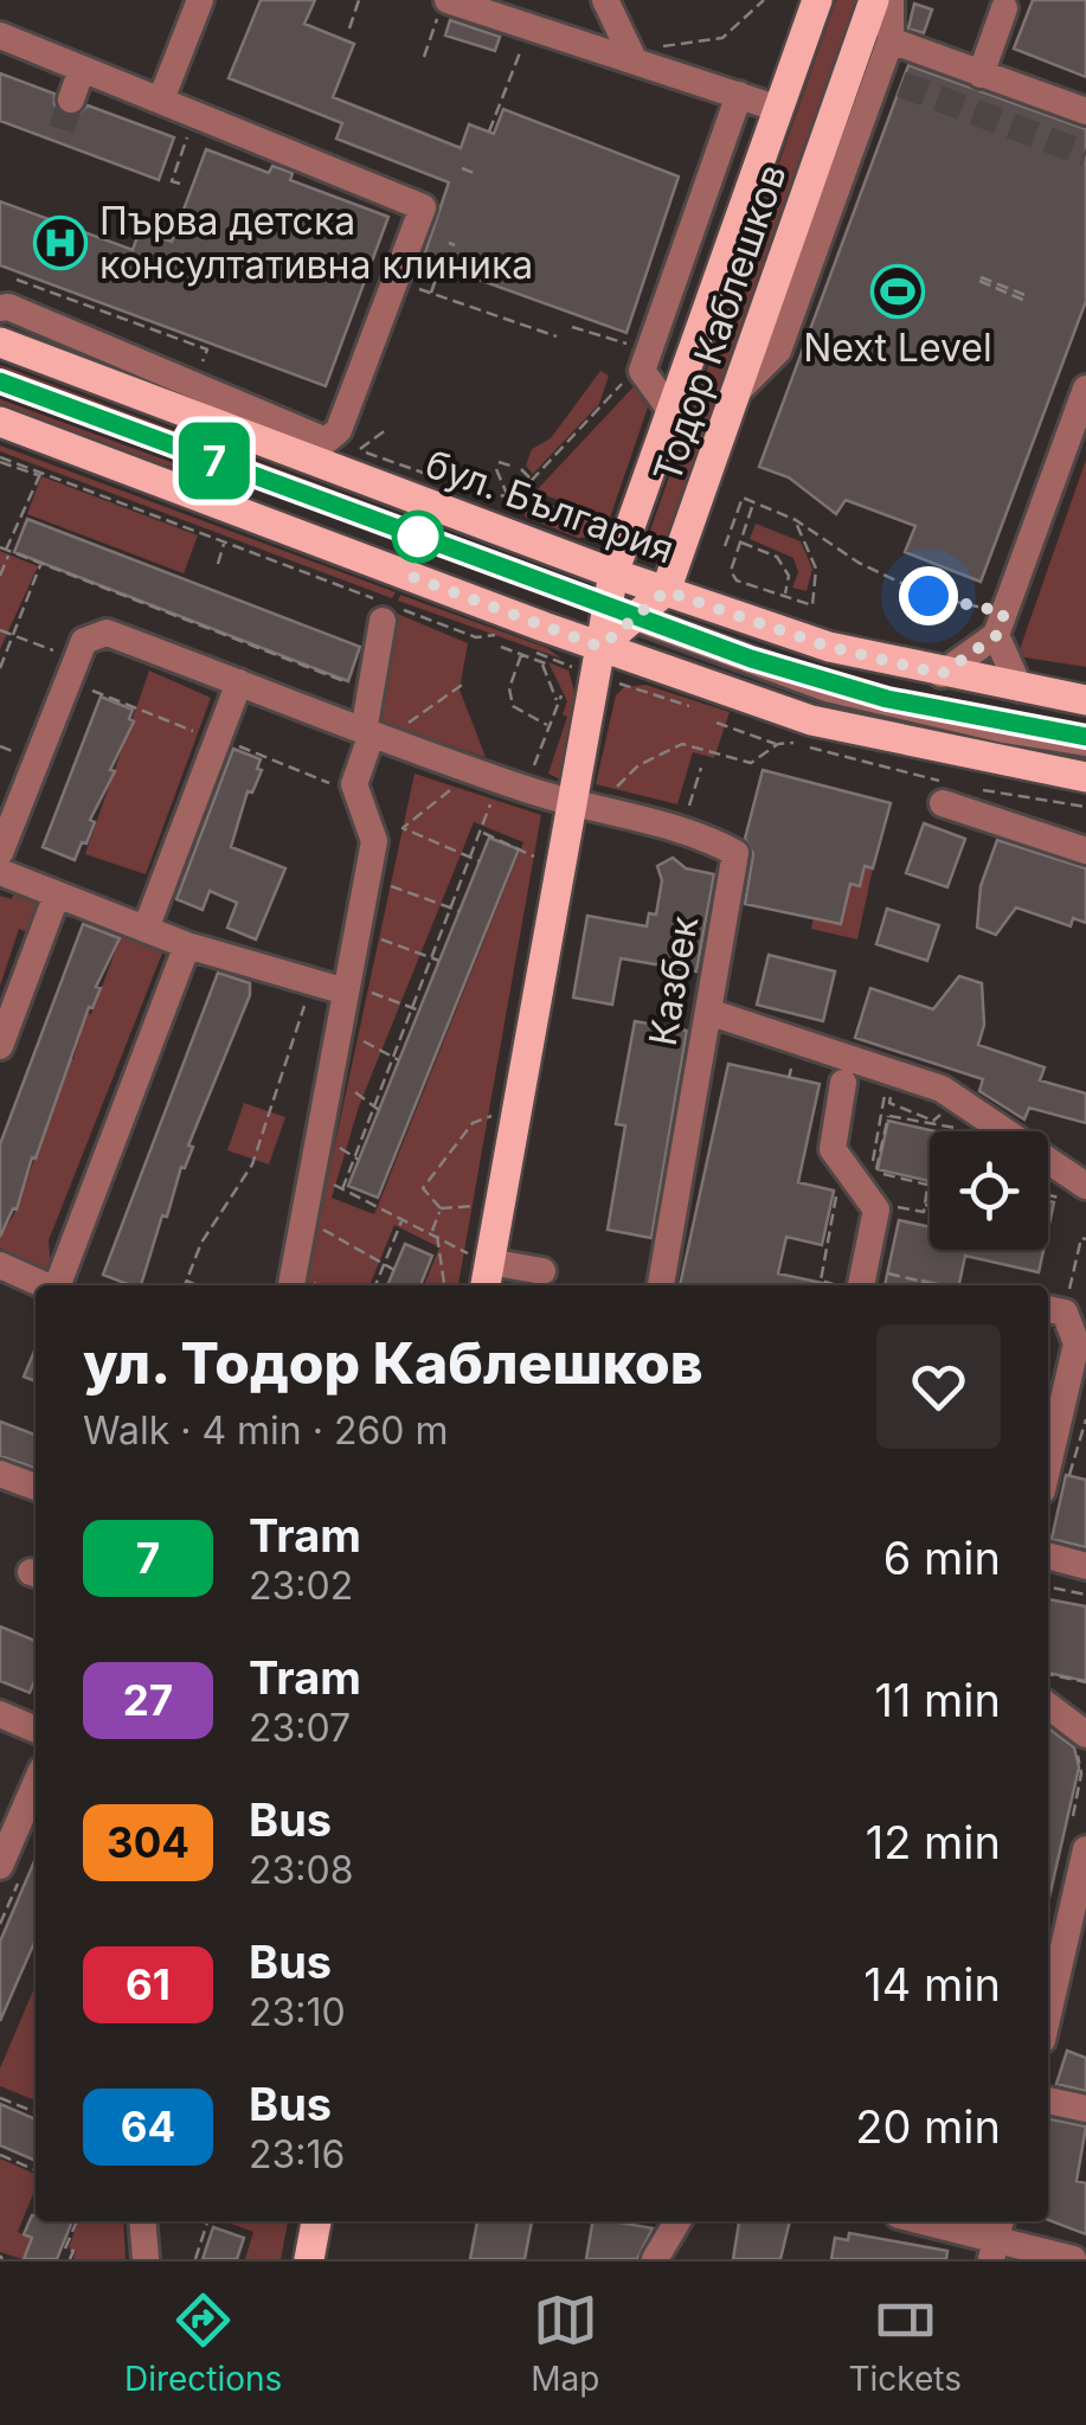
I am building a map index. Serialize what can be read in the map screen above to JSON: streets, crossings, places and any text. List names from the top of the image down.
{
  "streets": {
    "main road": ["Тодор Каблешков", "бул. България"],
    "street": ["Казбек"]
  },
  "crossings": [
    ["Тодор Каблешков", "бул. България"],
    ["Тодор Каблешков", "Казбек"]
  ],
  "places": {
    "hospital": ["Първа детска консултативна клиника"],
    "sports": ["Next Level"]
  },
  "lines": ["tram line 7"],
  "page": {
    "on_map": "7",
    "heading": ["ул. Тодор Каблешков", "Walk · 4 min · 260 m"],
    "list": [
      {
        "mark": "7",
        "name": "Tram",
        "note": "23:02",
        "value": "6 min"
      },
      {
        "mark": "27",
        "name": "Tram",
        "note": "23:07",
        "value": "11 min"
      },
      {
        "mark": "304",
        "name": "Bus",
        "note": "23:08",
        "value": "12 min"
      },
      {
        "mark": "61",
        "name": "Bus",
        "note": "23:10",
        "value": "14 min"
      },
      {
        "mark": "64",
        "name": "Bus",
        "note": "23:16",
        "value": "20 min"
      }
    ],
    "tabs": ["Directions", "Map", "Tickets"]
  }
}
